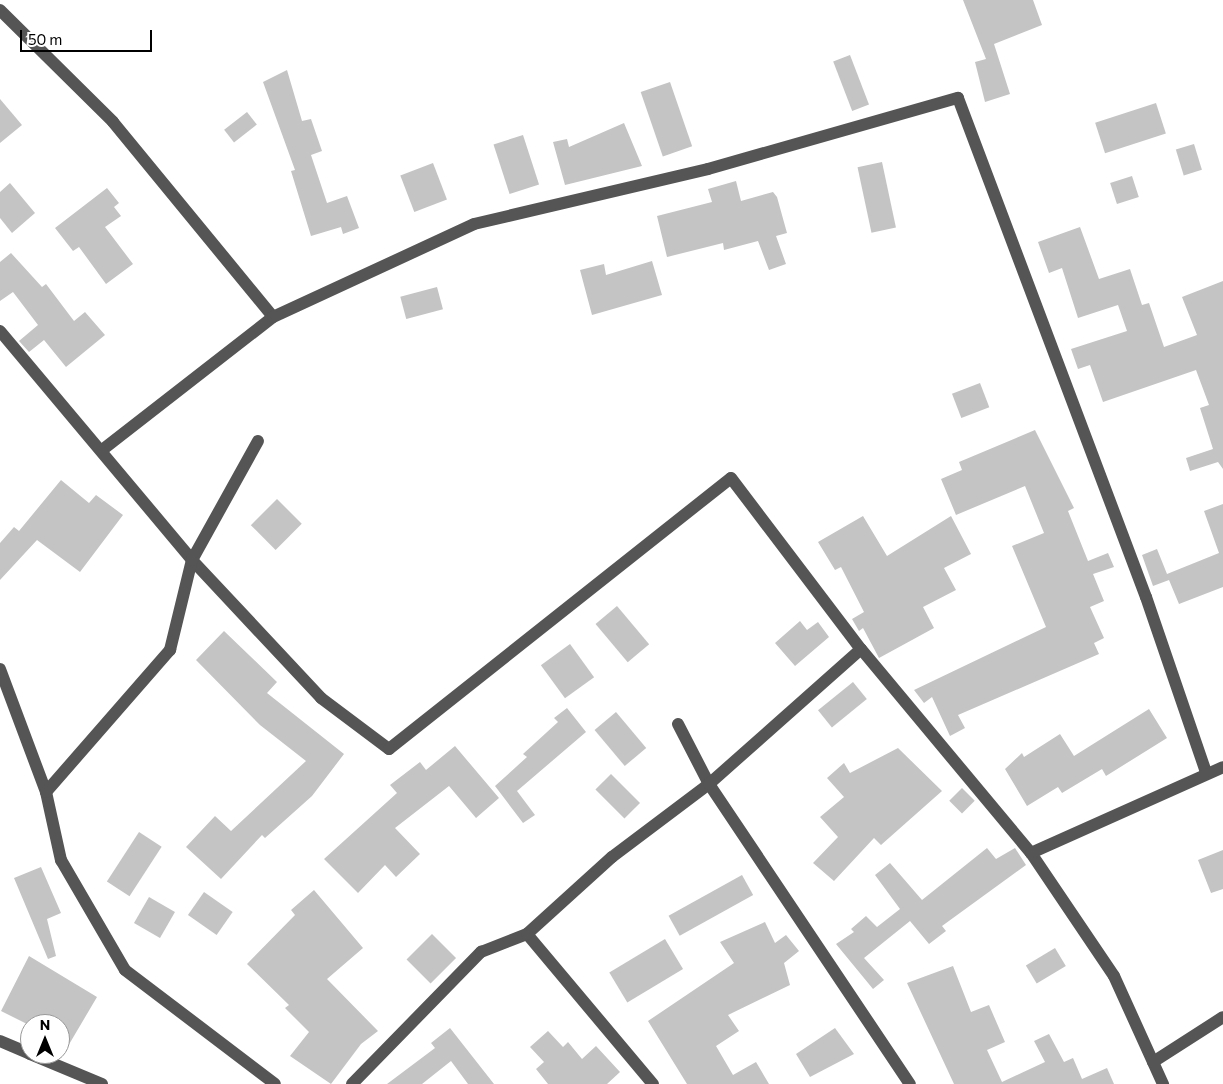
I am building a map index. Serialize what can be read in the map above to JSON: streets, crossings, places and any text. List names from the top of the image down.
{
  "scale_bar": "50 m",
  "north": "top"
}
